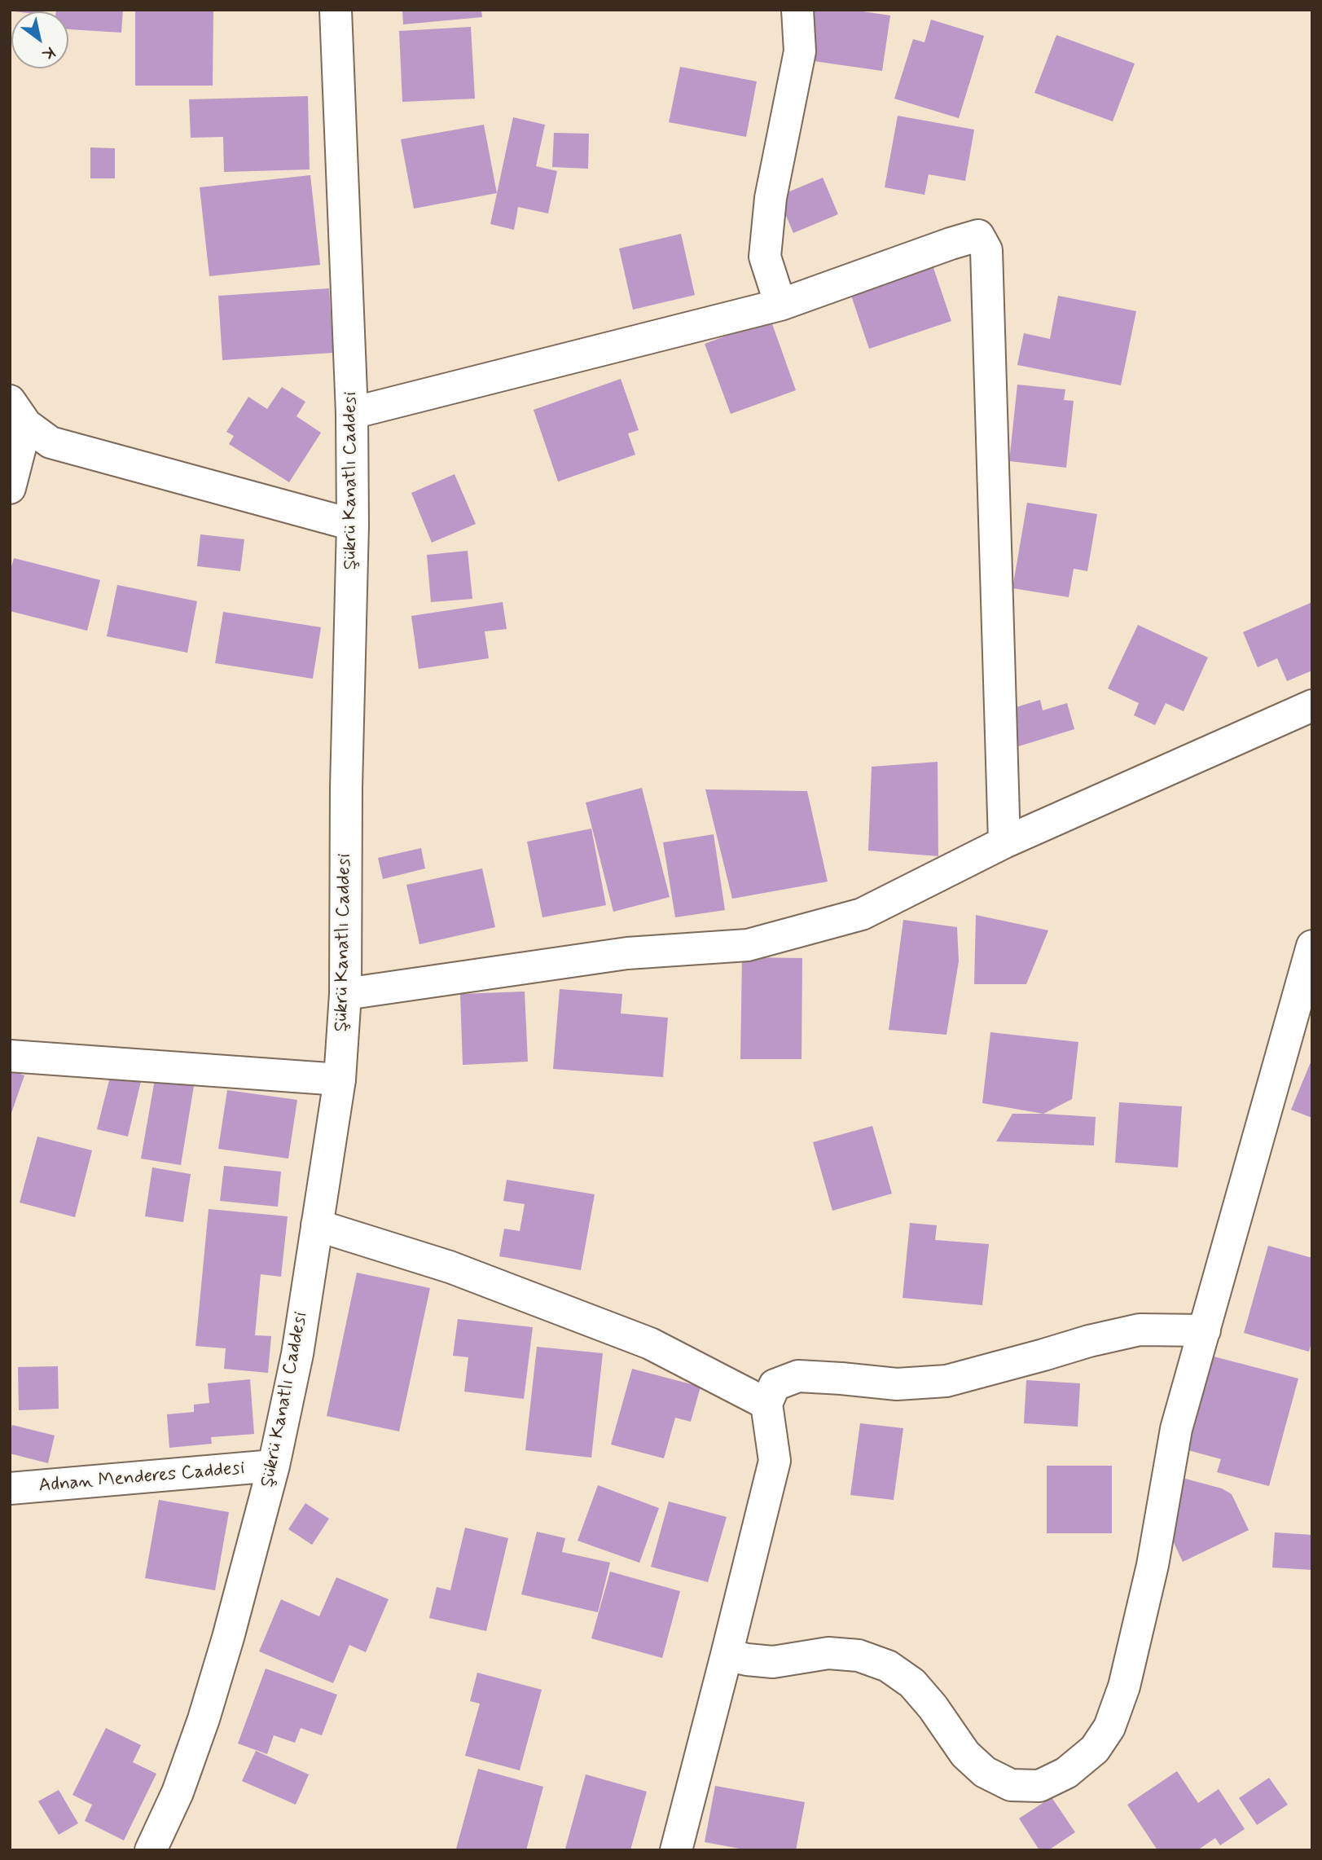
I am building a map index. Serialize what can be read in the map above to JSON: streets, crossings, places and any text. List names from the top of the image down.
{
  "streets": {
    "street": ["Şükrü Kanatlı Caddesi", "Adnan Menderes Caddesi"]
  },
  "crossings": [
    ["Şükrü Kanatlı Caddesi", "Adnan Menderes Caddesi"]
  ],
  "north": "bottom right"
}
